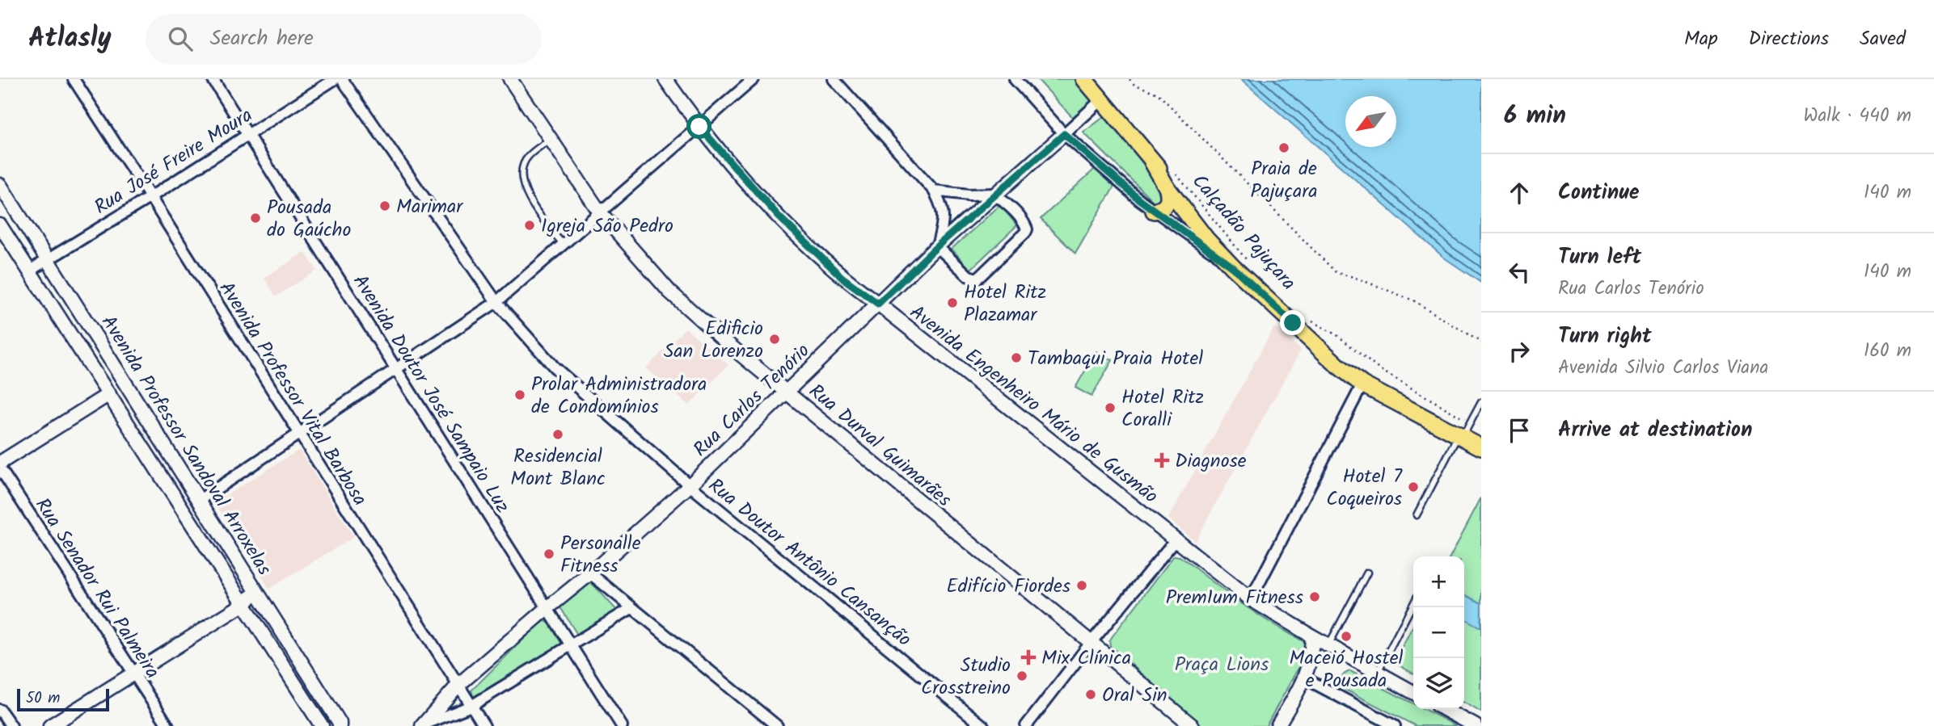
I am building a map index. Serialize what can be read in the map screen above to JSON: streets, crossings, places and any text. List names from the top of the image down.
{
  "streets": {
    "street": [
      "Rua José Freire Moura",
      "Avenida Professor Vital Barbosa",
      "Avenida Doutor José Sampaio Luz",
      "Rua Carlos Tenório",
      "Avenida Engenheiro Mário de Gusmão",
      "Avenida Professor Sandoval Arroxelas",
      "Rua Durval Guimarães",
      "Rua Doutor Antônio Cansanção",
      "Rua Senador Rui Palmeira"
    ],
    "path": ["Calçadão Pajuçara"]
  },
  "crossings": [
    ["Rua José Freire Moura", "Avenida Professor Vital Barbosa"],
    ["Rua José Freire Moura", "Avenida Doutor José Sampaio Luz"],
    ["Rua José Freire Moura", "Avenida Professor Sandoval Arroxelas"],
    ["Avenida Professor Vital Barbosa", "Rua Carlos Tenório"],
    ["Avenida Doutor José Sampaio Luz", "Rua Carlos Tenório"],
    ["Rua Carlos Tenório", "Avenida Engenheiro Mário de Gusmão"],
    ["Rua Carlos Tenório", "Rua Durval Guimarães"],
    ["Rua Carlos Tenório", "Rua Doutor Antônio Cansanção"]
  ],
  "parks": ["Praça Lions"],
  "places": {
    "other": [
      "Praia de Pajuçara",
      "Marimar",
      "Pousada do Gaúcho",
      "Igreja São Pedro",
      "Hotel Ritz Plazamar",
      "Edificio San Lorenzo",
      "Tambaqui Praia Hotel",
      "Prolar Administradora de Condomínios",
      "Hotel Ritz Coralli",
      "Residencial Mont Blanc",
      "Hotel 7 Coqueiros",
      "Personalle Fitness",
      "Edifício Fiordes",
      "Prem1um Fitness",
      "Maceió Hostel e Pousada",
      "Studio Crosstreino",
      "Oral Sin"
    ],
    "health": ["Diagnose", "Mix Clínica"]
  },
  "scale_bar": "50 m",
  "north": "bottom left",
  "page": {
    "header": "Atlasly",
    "search": "Search here",
    "nav": ["Map", "Directions", "Saved"],
    "heading": ["6 min", "Walk · 440 m"],
    "list": [
      ["Continue", "140 m"],
      ["Turn left", "Rua Carlos Tenório", "140 m"],
      ["Turn right", "Avenida Silvio Carlos Viana", "160 m"],
      "Arrive at destination"
    ],
    "map_buttons": ["+", "−"],
    "scale": "50 m"
  }
}
